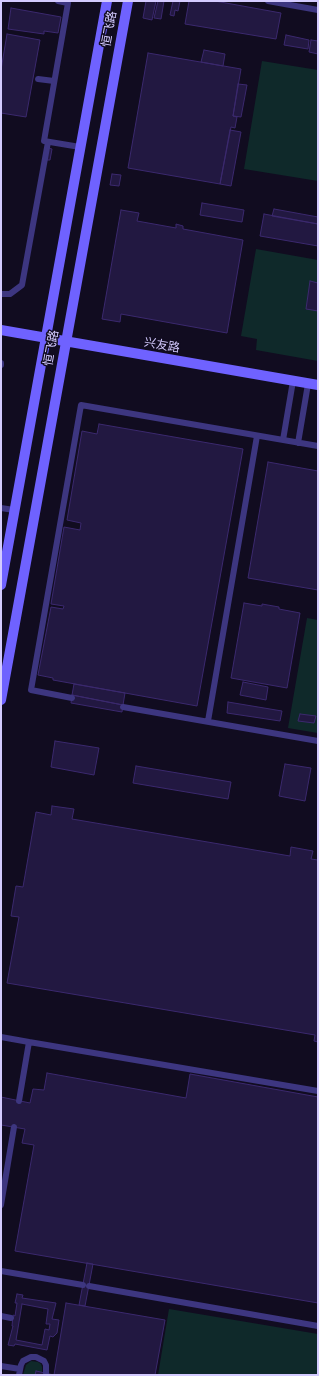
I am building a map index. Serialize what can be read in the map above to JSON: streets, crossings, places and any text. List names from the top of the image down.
{
  "streets": {
    "main road": ["恒飞路", "兴友路"]
  },
  "crossings": [
    ["恒飞路", "兴友路"]
  ]
}
